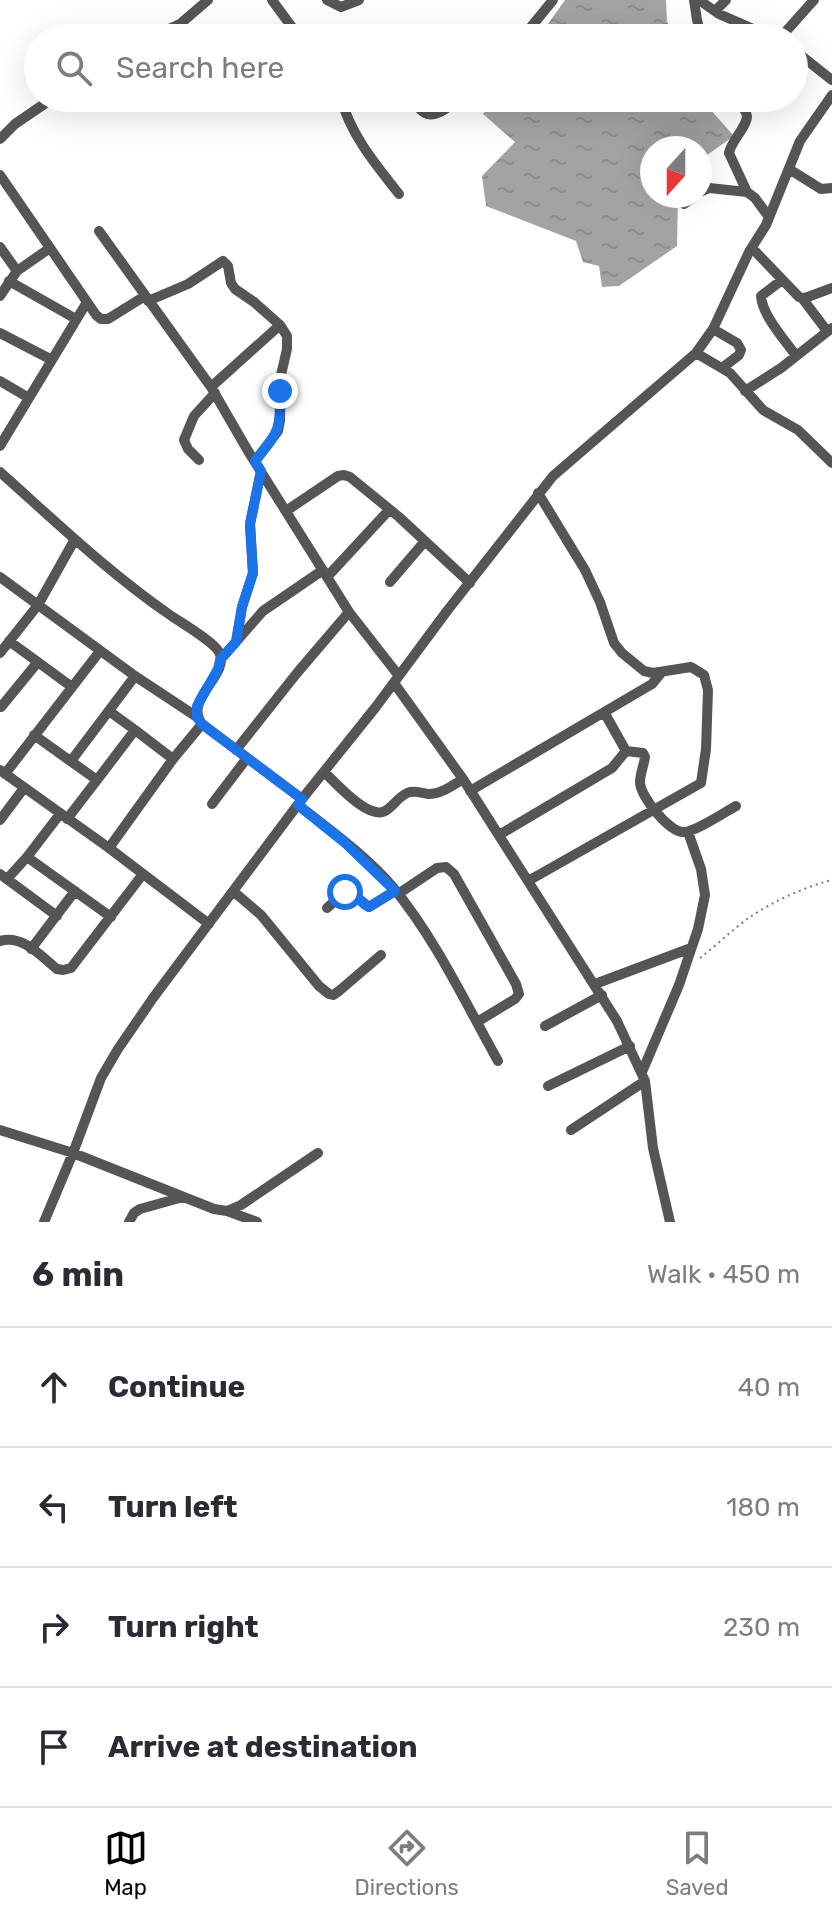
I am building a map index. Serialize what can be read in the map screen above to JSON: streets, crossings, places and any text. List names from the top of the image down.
{
  "north": "bottom",
  "page": {
    "search": "Search here",
    "heading": ["6 min", "Walk · 450 m"],
    "list": [
      ["Continue", "40 m"],
      ["Turn left", "180 m"],
      ["Turn right", "230 m"],
      "Arrive at destination"
    ],
    "nav": ["Map", "Directions", "Saved"]
  }
}
